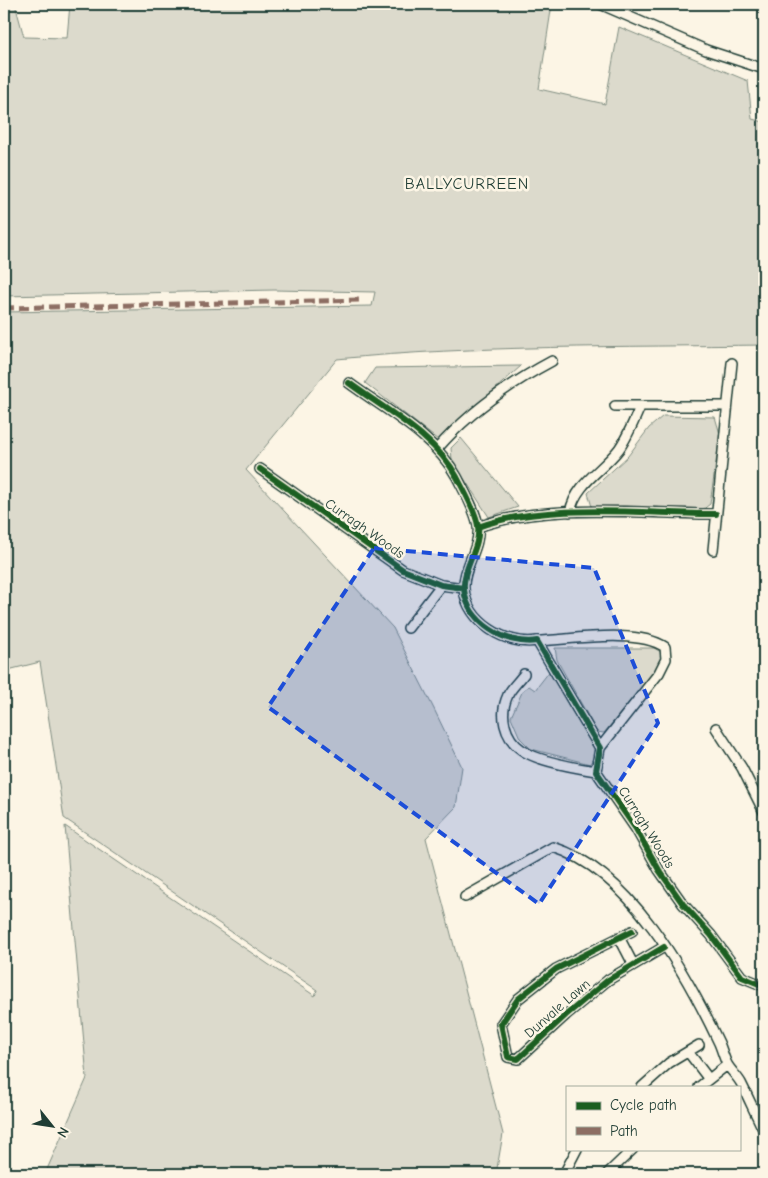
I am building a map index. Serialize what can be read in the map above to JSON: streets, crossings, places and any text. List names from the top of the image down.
{
  "streets": {
    "street": ["Curragh Woods", "Dunvale Lawn"]
  },
  "districts": ["BALLYCURREEN"],
  "legend": ["Cycle path", "Path"],
  "north": "bottom right"
}
